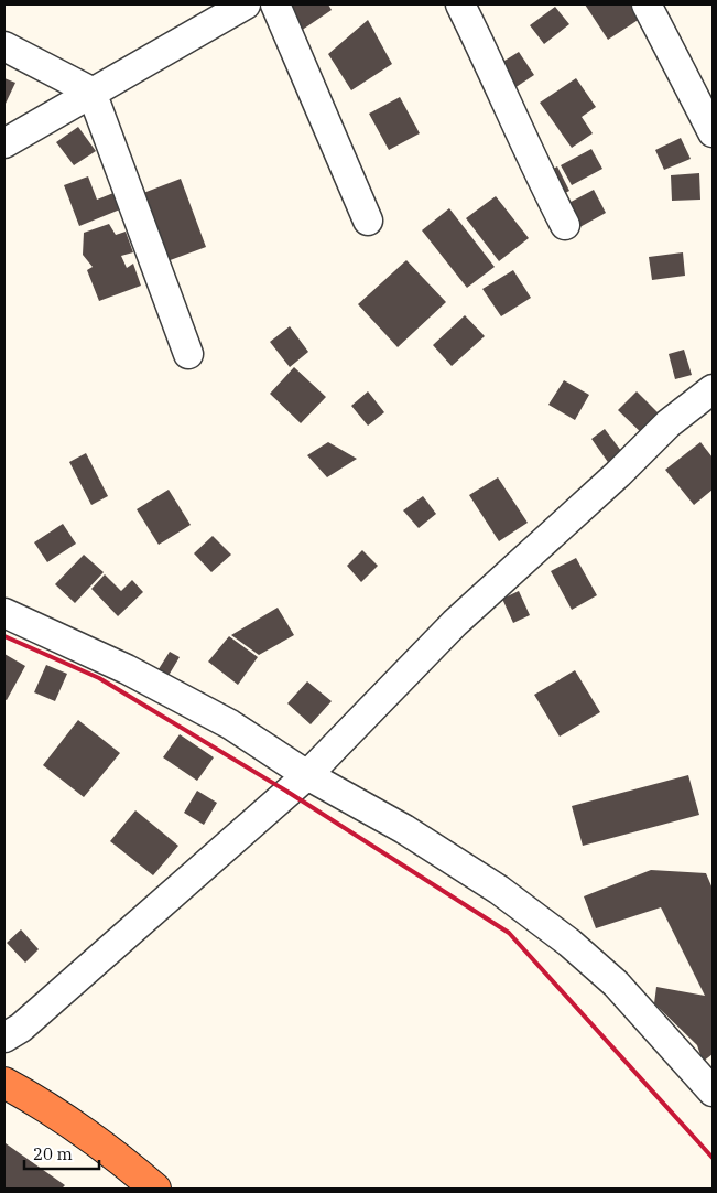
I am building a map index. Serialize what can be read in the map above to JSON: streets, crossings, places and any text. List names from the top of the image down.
{
  "scale_bar": "20 m"
}
